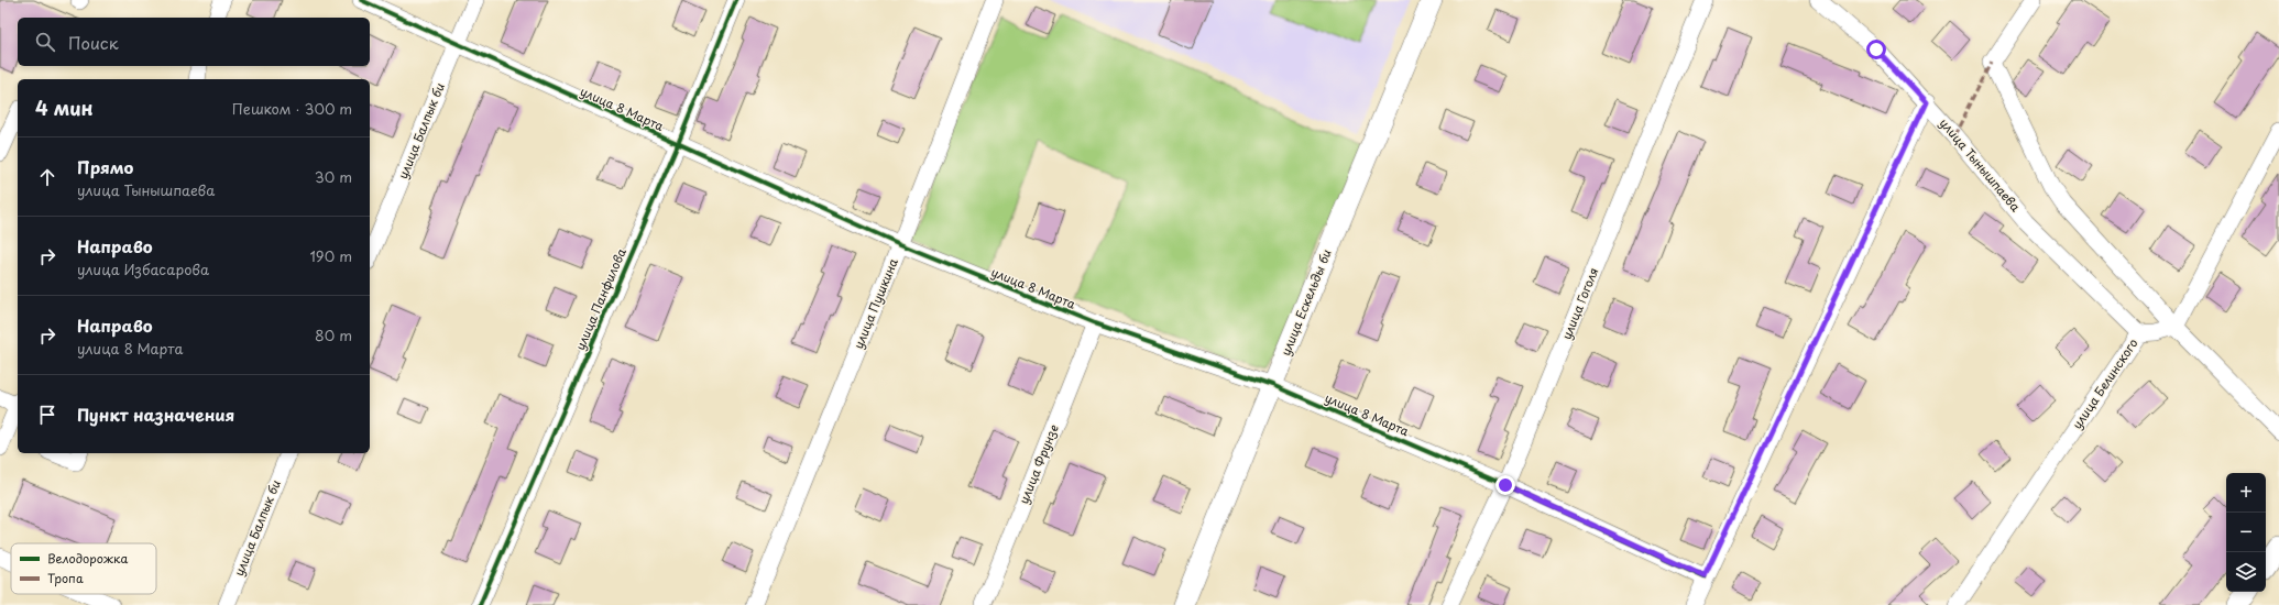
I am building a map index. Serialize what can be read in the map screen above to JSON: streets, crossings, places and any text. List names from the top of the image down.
{
  "streets": {
    "street": [
      "улица 8 Марта",
      "улица Балпык би",
      "улица Тынышпаева",
      "улица Панфилова",
      "улица Ескельды би",
      "улица Пушкина",
      "улица Гоголя",
      "улица Белинского",
      "улица Фрунзе"
    ]
  },
  "crossings": [
    ["улица 8 Марта", "улица Балпык би"],
    ["улица 8 Марта", "улица Панфилова"],
    ["улица 8 Марта", "улица Ескельды би"],
    ["улица 8 Марта", "улица Пушкина"],
    ["улица 8 Марта", "улица Гоголя"],
    ["улица 8 Марта", "улица Фрунзе"],
    ["улица Тынышпаева", "улица Белинского"]
  ],
  "legend": ["Велодорожка", "Тропа"],
  "page": {
    "search": "Поиск",
    "heading": ["4 мин", "Пешком · 300 m"],
    "list": [
      ["Прямо", "улица Тынышпаева", "30 m"],
      ["Направо", "улица Избасарова", "190 m"],
      ["Направо", "улица 8 Марта", "80 m"],
      "Пункт назначения"
    ],
    "map_buttons": ["+", "−"]
  }
}
